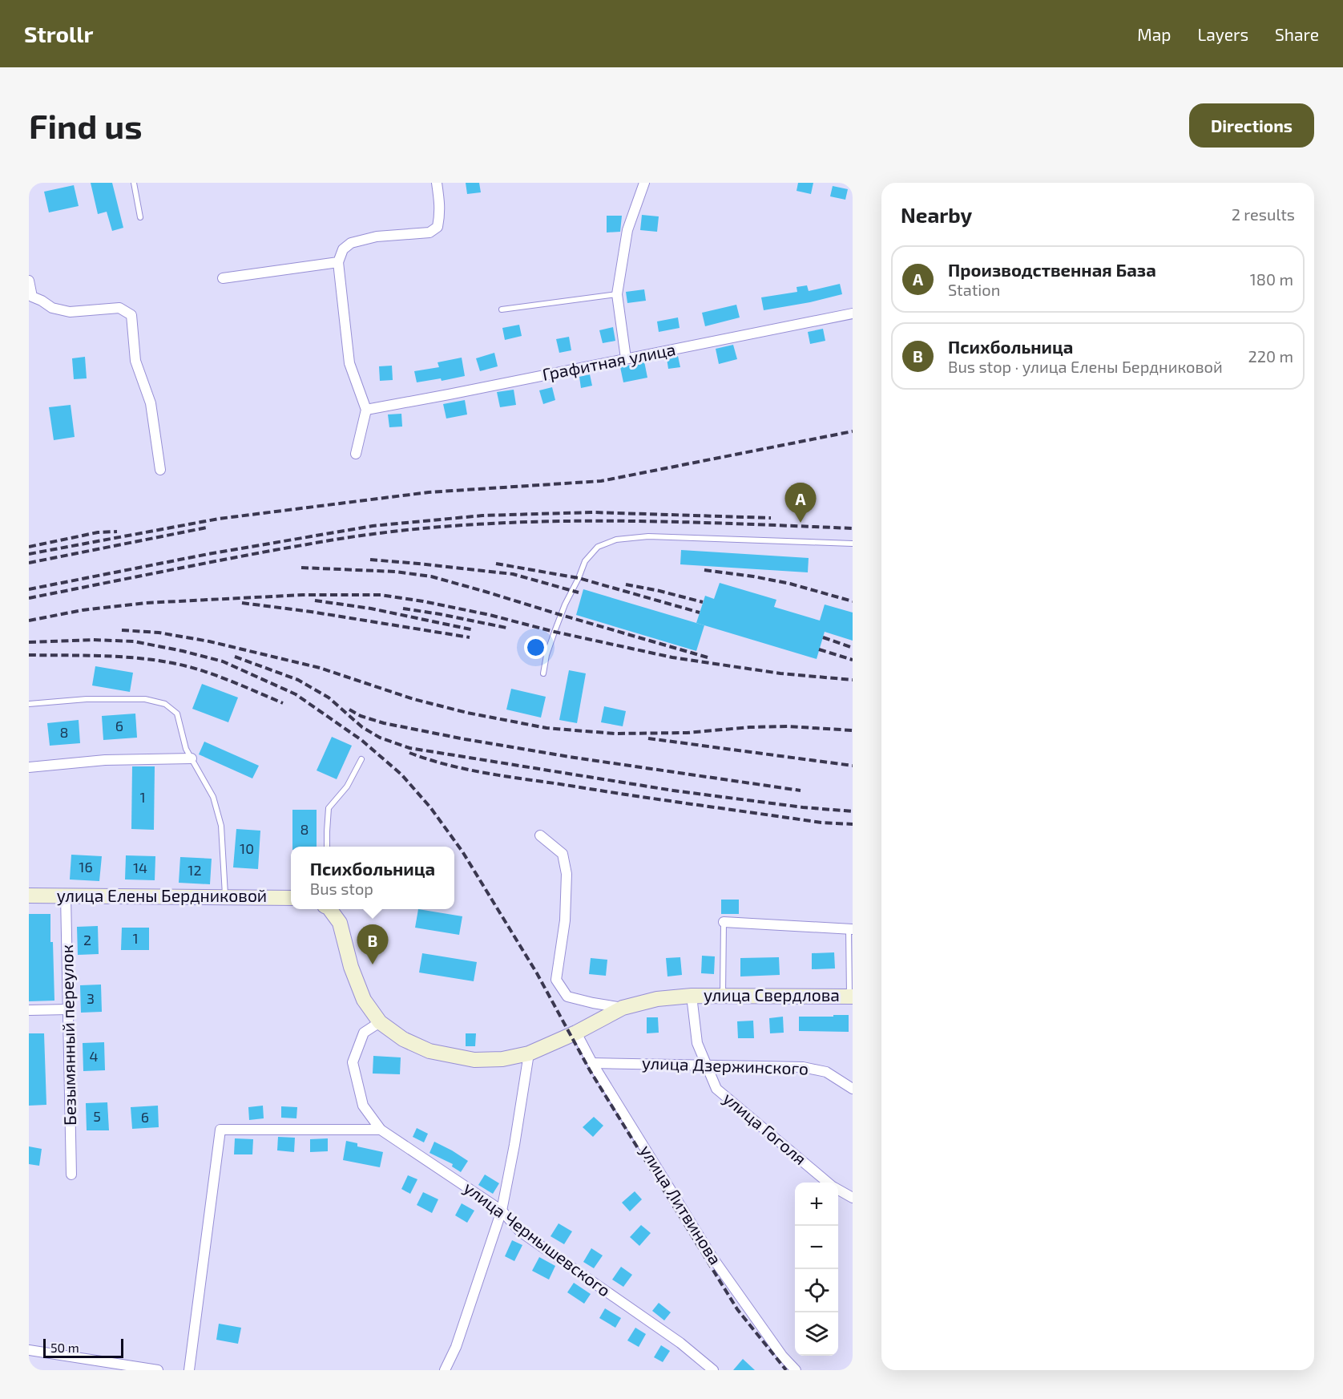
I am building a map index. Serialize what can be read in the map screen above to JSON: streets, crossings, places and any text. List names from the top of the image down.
{
  "streets": {
    "street": [
      "Графитная улица",
      "улица Елены Бердниковой",
      "улица Свердлова",
      "Безымянный переулок",
      "улица Дзержинского",
      "улица Гоголя",
      "улица Литвинова",
      "улица Чернышевского"
    ]
  },
  "crossings": [
    ["улица Елены Бердниковой", "Безымянный переулок"],
    ["улица Свердлова", "улица Гоголя"],
    ["улица Дзержинского", "улица Гоголя"],
    ["улица Дзержинского", "улица Литвинова"]
  ],
  "house_numbers": [
    "6",
    "8",
    "1",
    "8",
    "10",
    "16",
    "14",
    "12",
    "1",
    "2",
    "3",
    "4",
    "5",
    "6"
  ],
  "scale_bar": "50 m",
  "page": {
    "header": "Strollr",
    "nav": ["Map", "Layers", "Share"],
    "buttons": "Directions",
    "title": "Find us",
    "heading": ["Nearby", "2 results"],
    "list": [
      {
        "mark": "A",
        "name": "Производственная База",
        "note": "Station",
        "value": "180 m"
      },
      {
        "mark": "B",
        "name": "Психбольница",
        "note": "Bus stop · улица Елены Бердниковой",
        "value": "220 m"
      }
    ],
    "pins": ["A", "B"],
    "popup": ["Психбольница", "Bus stop"],
    "map_buttons": ["+", "−"],
    "scale": "50 m"
  }
}
